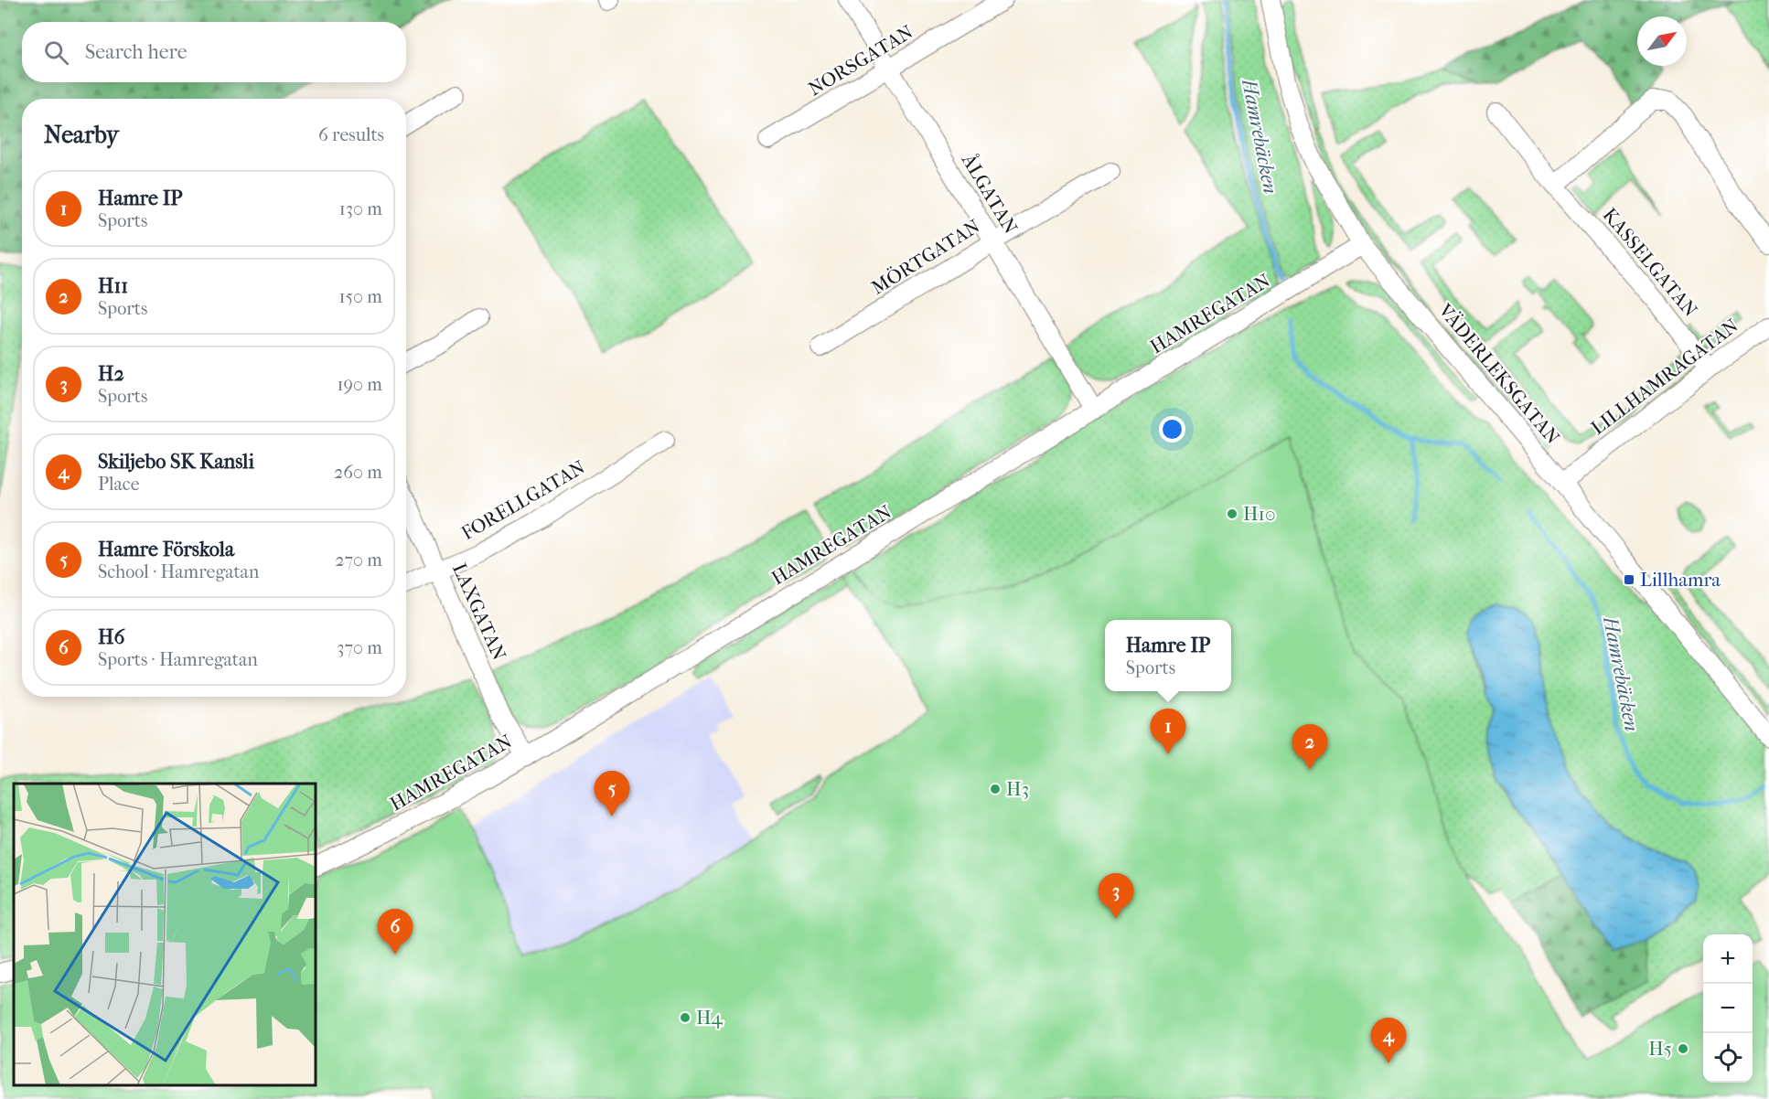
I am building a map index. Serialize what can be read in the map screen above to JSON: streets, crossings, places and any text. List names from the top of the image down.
{
  "streets": {
    "street": [
      "NORSGATAN",
      "ÅLGATAN",
      "MÖRTGATAN",
      "KASSELGATAN",
      "HAMREGATAN",
      "VÄDERLEKSGATAN",
      "LILLHAMRAGATAN",
      "FORELLGATAN",
      "LAXGATAN"
    ]
  },
  "crossings": [
    ["NORSGATAN", "ÅLGATAN"],
    ["ÅLGATAN", "MÖRTGATAN"],
    ["ÅLGATAN", "HAMREGATAN"],
    ["KASSELGATAN", "LILLHAMRAGATAN"],
    ["HAMREGATAN", "VÄDERLEKSGATAN"],
    ["HAMREGATAN", "LAXGATAN"],
    ["VÄDERLEKSGATAN", "LILLHAMRAGATAN"],
    ["FORELLGATAN", "LAXGATAN"]
  ],
  "water": ["Hamrebäcken"],
  "places": {
    "other": [
      "H10",
      "H3",
      "H4",
      "H5"
    ],
    "transit": ["Lillhamra"]
  },
  "north": "top right",
  "page": {
    "search": "Search here",
    "heading": ["Nearby", "6 results"],
    "list": [
      {
        "mark": "1",
        "name": "Hamre IP",
        "note": "Sports",
        "value": "130 m"
      },
      {
        "mark": "2",
        "name": "H11",
        "note": "Sports",
        "value": "150 m"
      },
      {
        "mark": "3",
        "name": "H2",
        "note": "Sports",
        "value": "190 m"
      },
      {
        "mark": "4",
        "name": "Skiljebo SK Kansli",
        "note": "Place",
        "value": "260 m"
      },
      {
        "mark": "5",
        "name": "Hamre Förskola",
        "note": "School · Hamregatan",
        "value": "270 m"
      },
      {
        "mark": "6",
        "name": "H6",
        "note": "Sports · Hamregatan",
        "value": "370 m"
      }
    ],
    "popup": ["Hamre IP", "Sports"],
    "pins": [
      "1",
      "2",
      "5",
      "3",
      "6",
      "4"
    ],
    "map_buttons": ["+", "−"]
  }
}
